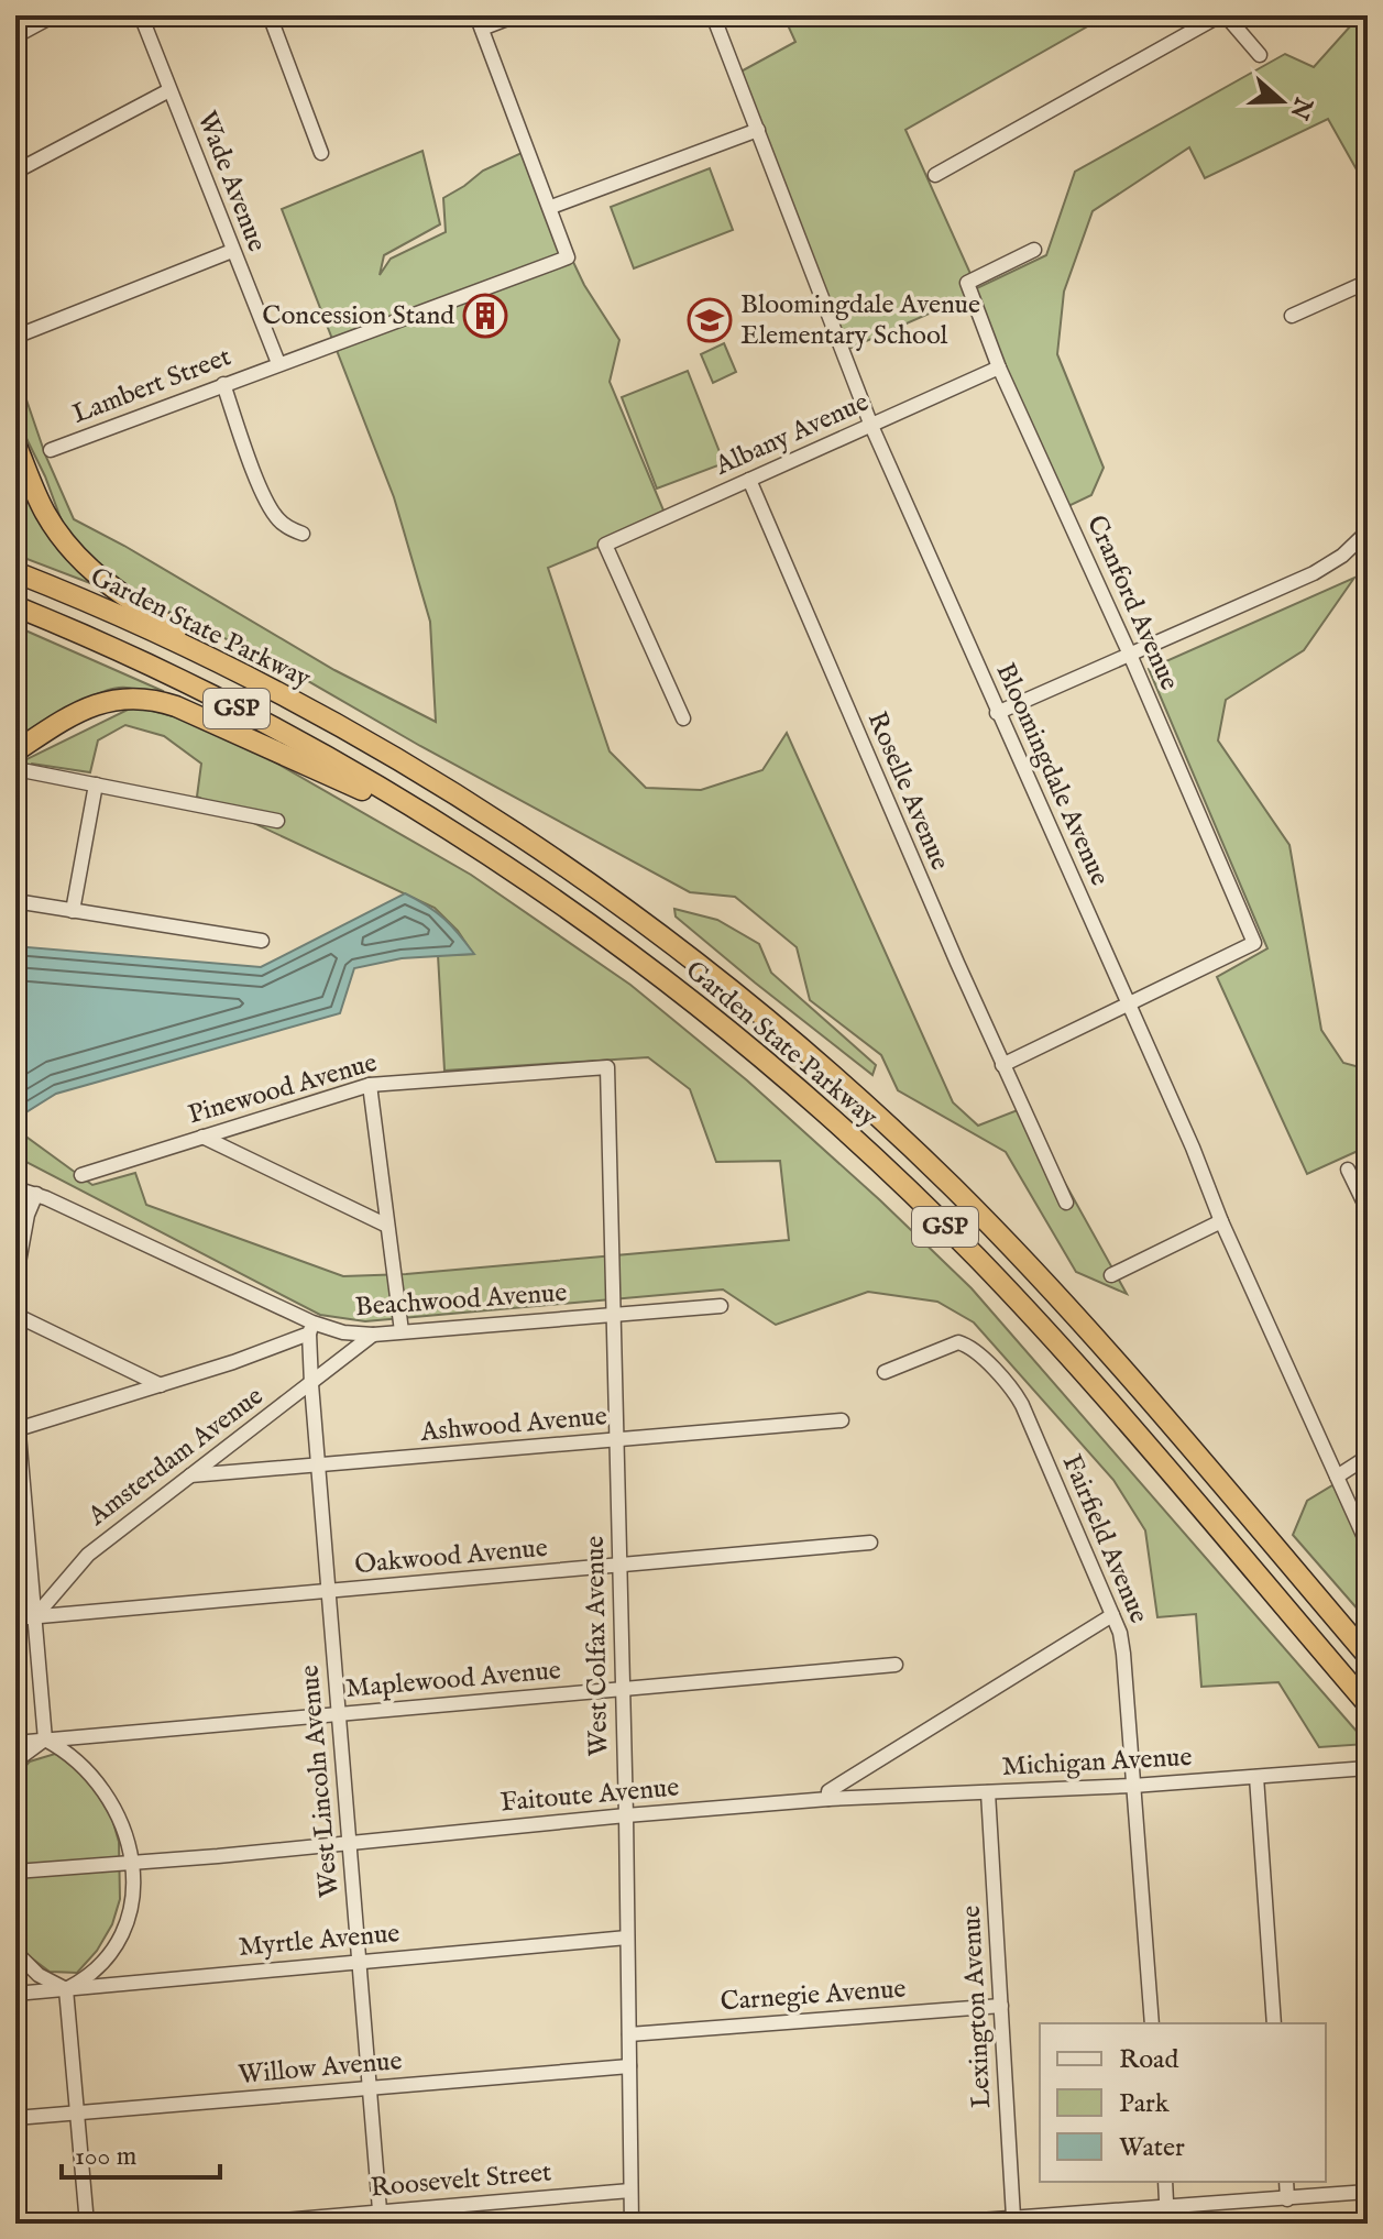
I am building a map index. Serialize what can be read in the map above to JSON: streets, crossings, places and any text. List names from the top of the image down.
{
  "streets": {
    "highway": ["Garden State Parkway", "GSP"],
    "street": [
      "Wade Avenue",
      "Lambert Street",
      "Albany Avenue",
      "Cranford Avenue",
      "Bloomingdale Avenue",
      "Roselle Avenue",
      "Pinewood Avenue",
      "Beachwood Avenue",
      "Ashwood Avenue",
      "Amsterdam Avenue",
      "Fairfield Avenue",
      "Oakwood Avenue",
      "West Colfax Avenue",
      "Maplewood Avenue",
      "Michigan Avenue",
      "West Lincoln Avenue",
      "Faitoute Avenue",
      "Myrtle Avenue",
      "Carnegie Avenue",
      "Lexington Avenue",
      "Willow Avenue",
      "Roosevelt Street"
    ]
  },
  "crossings": [
    ["Wade Avenue", "Lambert Street"],
    ["Albany Avenue", "Cranford Avenue"],
    ["Albany Avenue", "Bloomingdale Avenue"],
    ["Albany Avenue", "Roselle Avenue"],
    ["Cranford Avenue", "Bloomingdale Avenue"],
    ["Pinewood Avenue", "West Colfax Avenue"],
    ["Beachwood Avenue", "Amsterdam Avenue"],
    ["Beachwood Avenue", "West Colfax Avenue"],
    ["Beachwood Avenue", "West Lincoln Avenue"],
    ["Ashwood Avenue", "Amsterdam Avenue"],
    ["Ashwood Avenue", "West Colfax Avenue"],
    ["Ashwood Avenue", "West Lincoln Avenue"],
    ["Amsterdam Avenue", "Oakwood Avenue"],
    ["Amsterdam Avenue", "West Lincoln Avenue"],
    ["Fairfield Avenue", "Michigan Avenue"],
    ["Oakwood Avenue", "West Colfax Avenue"],
    ["Oakwood Avenue", "West Lincoln Avenue"],
    ["West Colfax Avenue", "Maplewood Avenue"],
    ["West Colfax Avenue", "Faitoute Avenue"],
    ["West Colfax Avenue", "Myrtle Avenue"],
    ["West Colfax Avenue", "Carnegie Avenue"],
    ["West Colfax Avenue", "Willow Avenue"],
    ["West Colfax Avenue", "Roosevelt Street"],
    ["Maplewood Avenue", "West Lincoln Avenue"],
    ["Michigan Avenue", "Faitoute Avenue"],
    ["Michigan Avenue", "Lexington Avenue"],
    ["West Lincoln Avenue", "Faitoute Avenue"],
    ["West Lincoln Avenue", "Myrtle Avenue"],
    ["West Lincoln Avenue", "Willow Avenue"],
    ["West Lincoln Avenue", "Roosevelt Street"],
    ["Carnegie Avenue", "Lexington Avenue"]
  ],
  "places": {
    "building": ["Concession Stand"],
    "school or university": ["Bloomingdale Avenue Elementary School"]
  },
  "legend": ["Road", "Park", "Water"],
  "scale_bar": "100 m",
  "north": "right"
}
